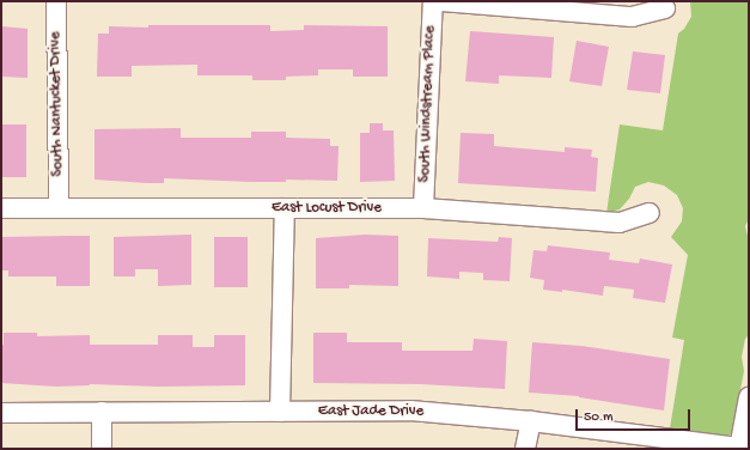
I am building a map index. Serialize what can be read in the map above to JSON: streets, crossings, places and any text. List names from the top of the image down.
{
  "streets": {
    "street": [
      "South Nantucket Drive",
      "South Windstream Place",
      "East Locust Drive",
      "East Jade Drive"
    ]
  },
  "crossings": [
    ["South Nantucket Drive", "East Locust Drive"],
    ["South Windstream Place", "East Locust Drive"]
  ],
  "scale_bar": "50 m"
}
